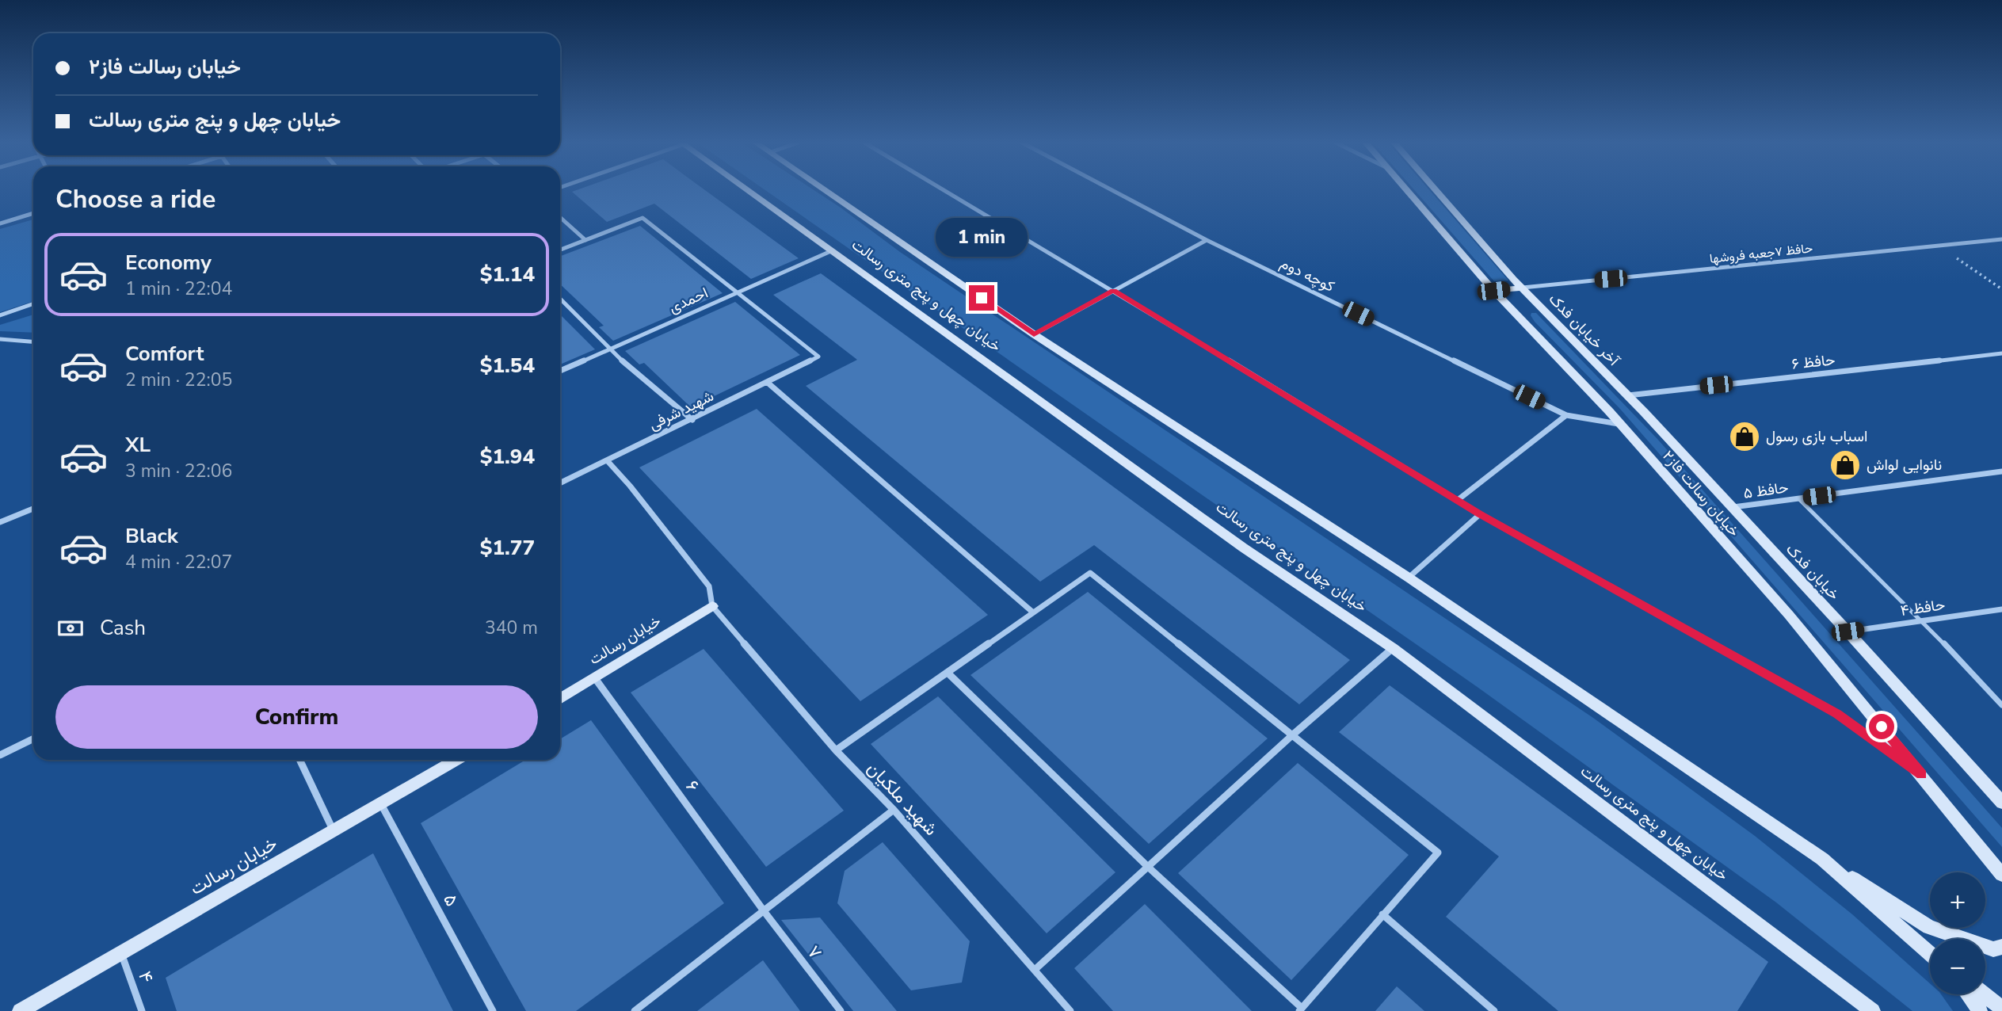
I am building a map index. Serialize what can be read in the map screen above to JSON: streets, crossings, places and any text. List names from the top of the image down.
{
  "streets": {
    "main road": [
      "خیابان چهل و پنج متری رسالت",
      "آخر خیابان فدک",
      "خیابان رسالت فاز۲",
      "خیابان فدک",
      "خیابان رسالت"
    ],
    "street": [
      "حافظ ۷جعبه فروشها",
      "کوچه دوم",
      "احمدی",
      "حافظ ۶",
      "شهید شرفی",
      "حافظ ۵",
      "حافظ ۴",
      "۶",
      "شهید ملکیان",
      "۵",
      "۷",
      "۴"
    ]
  },
  "crossings": [
    ["حافظ ۷جعبه فروشها", "آخر خیابان فدک"],
    ["کوچه دوم", "خیابان رسالت فاز۲"],
    ["خیابان چهل و پنج متری رسالت", "احمدی"],
    ["احمدی", "شهید شرفی"],
    ["آخر خیابان فدک", "حافظ ۶"],
    ["آخر خیابان فدک", "خیابان فدک"],
    ["حافظ ۵", "خیابان فدک"],
    ["خیابان فدک", "حافظ ۴"],
    ["خیابان رسالت", "۶"],
    ["خیابان رسالت", "شهید ملکیان"],
    ["خیابان رسالت", "۵"],
    ["خیابان رسالت", "۴"],
    ["۶", "۷"]
  ],
  "places": {
    "shop": ["اسباب بازی رسول", "نانوایی لواش"]
  },
  "page": {
    "banner": ["خیابان رسالت فاز۲", "خیابان چهل و پنج متری رسالت"],
    "heading": "Choose a ride",
    "bubble": "1 min",
    "list": [
      {
        "name": "Economy",
        "note": "1 min · 22:04",
        "value": "$1.14"
      },
      {
        "name": "Comfort",
        "note": "2 min · 22:05",
        "value": "$1.54"
      },
      {
        "name": "XL",
        "note": "3 min · 22:06",
        "value": "$1.94"
      },
      {
        "name": "Black",
        "note": "4 min · 22:07",
        "value": "$1.77"
      }
    ],
    "pay": ["Cash", "340 m"],
    "buttons": "Confirm",
    "map_buttons": ["+", "−"]
  }
}
